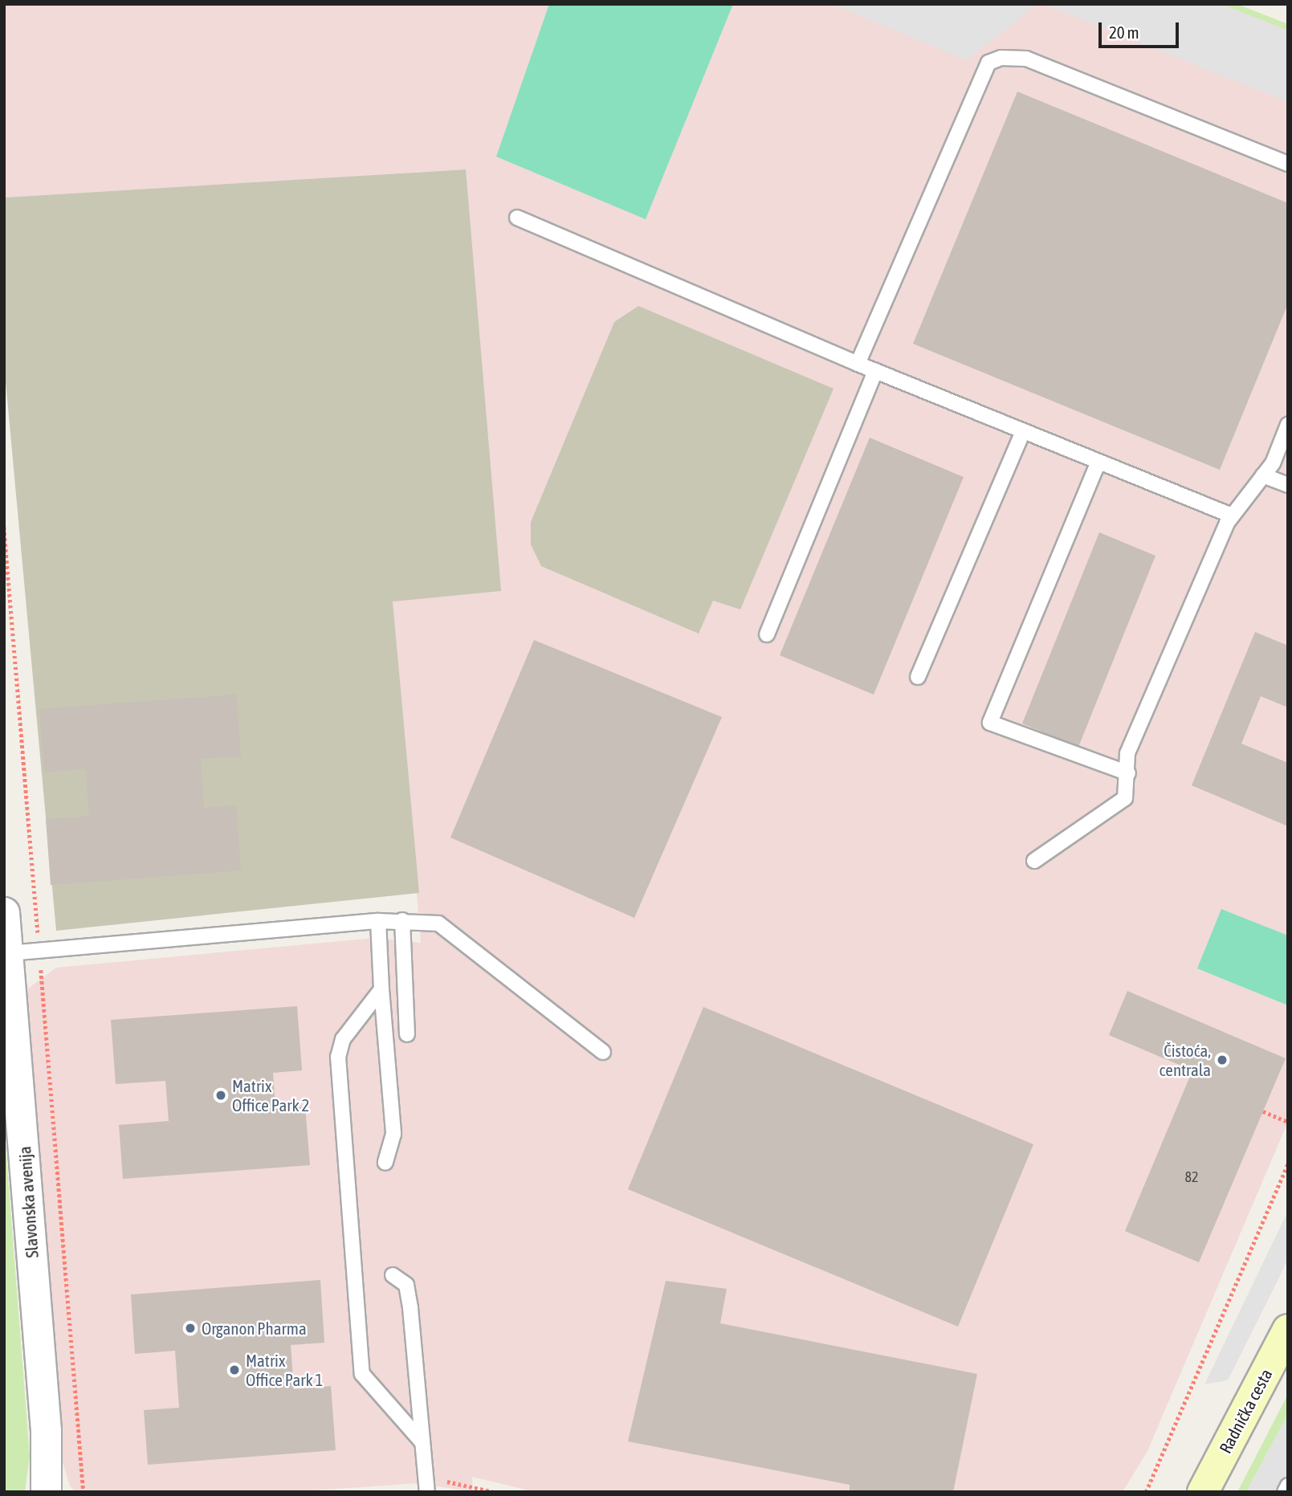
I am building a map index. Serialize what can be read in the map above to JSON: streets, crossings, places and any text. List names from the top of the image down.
{
  "streets": {
    "street": ["Slavonska avenija", "Radnička cesta"]
  },
  "places": [
    "Čistoća, centrala",
    "Matrix Office Park 2",
    "Organon Pharma",
    "Matrix Office Park 1"
  ],
  "house_numbers": ["82"],
  "scale_bar": "20 m"
}
